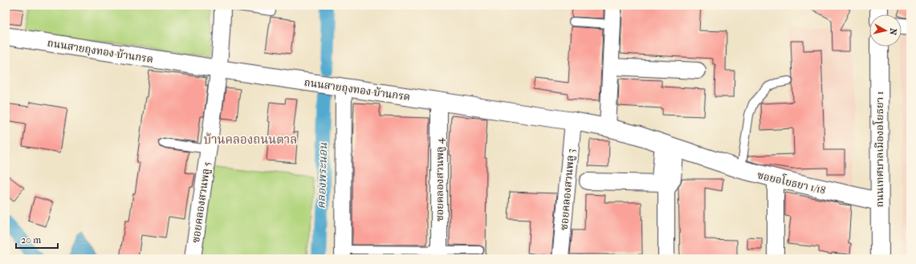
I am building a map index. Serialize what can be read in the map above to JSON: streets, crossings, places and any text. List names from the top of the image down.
{
  "streets": {
    "street": [
      "ถนนสายถุงทอง-บ้านกรด",
      "ถนนเทศบาลเมืองอโยธยา 1",
      "ซอยคลองสวนพลู 4",
      "ซอยอโยธยา 1/18",
      "ซอยคลองสวนพลู 3",
      "ซอยคลองสวนพลู 5"
    ]
  },
  "crossings": [
    ["ถนนสายถุงทอง-บ้านกรด", "ซอยคลองสวนพลู 4"],
    ["ถนนสายถุงทอง-บ้านกรด", "ซอยอโยธยา 1/18"],
    ["ถนนสายถุงทอง-บ้านกรด", "ซอยคลองสวนพลู 3"],
    ["ถนนสายถุงทอง-บ้านกรด", "ซอยคลองสวนพลู 5"],
    ["ถนนเทศบาลเมืองอโยธยา 1", "ซอยอโยธยา 1/18"]
  ],
  "districts": ["บ้านคลองถนนตาล"],
  "water": ["คลองพระนอน"],
  "scale_bar": "20 m",
  "north": "right"
}
